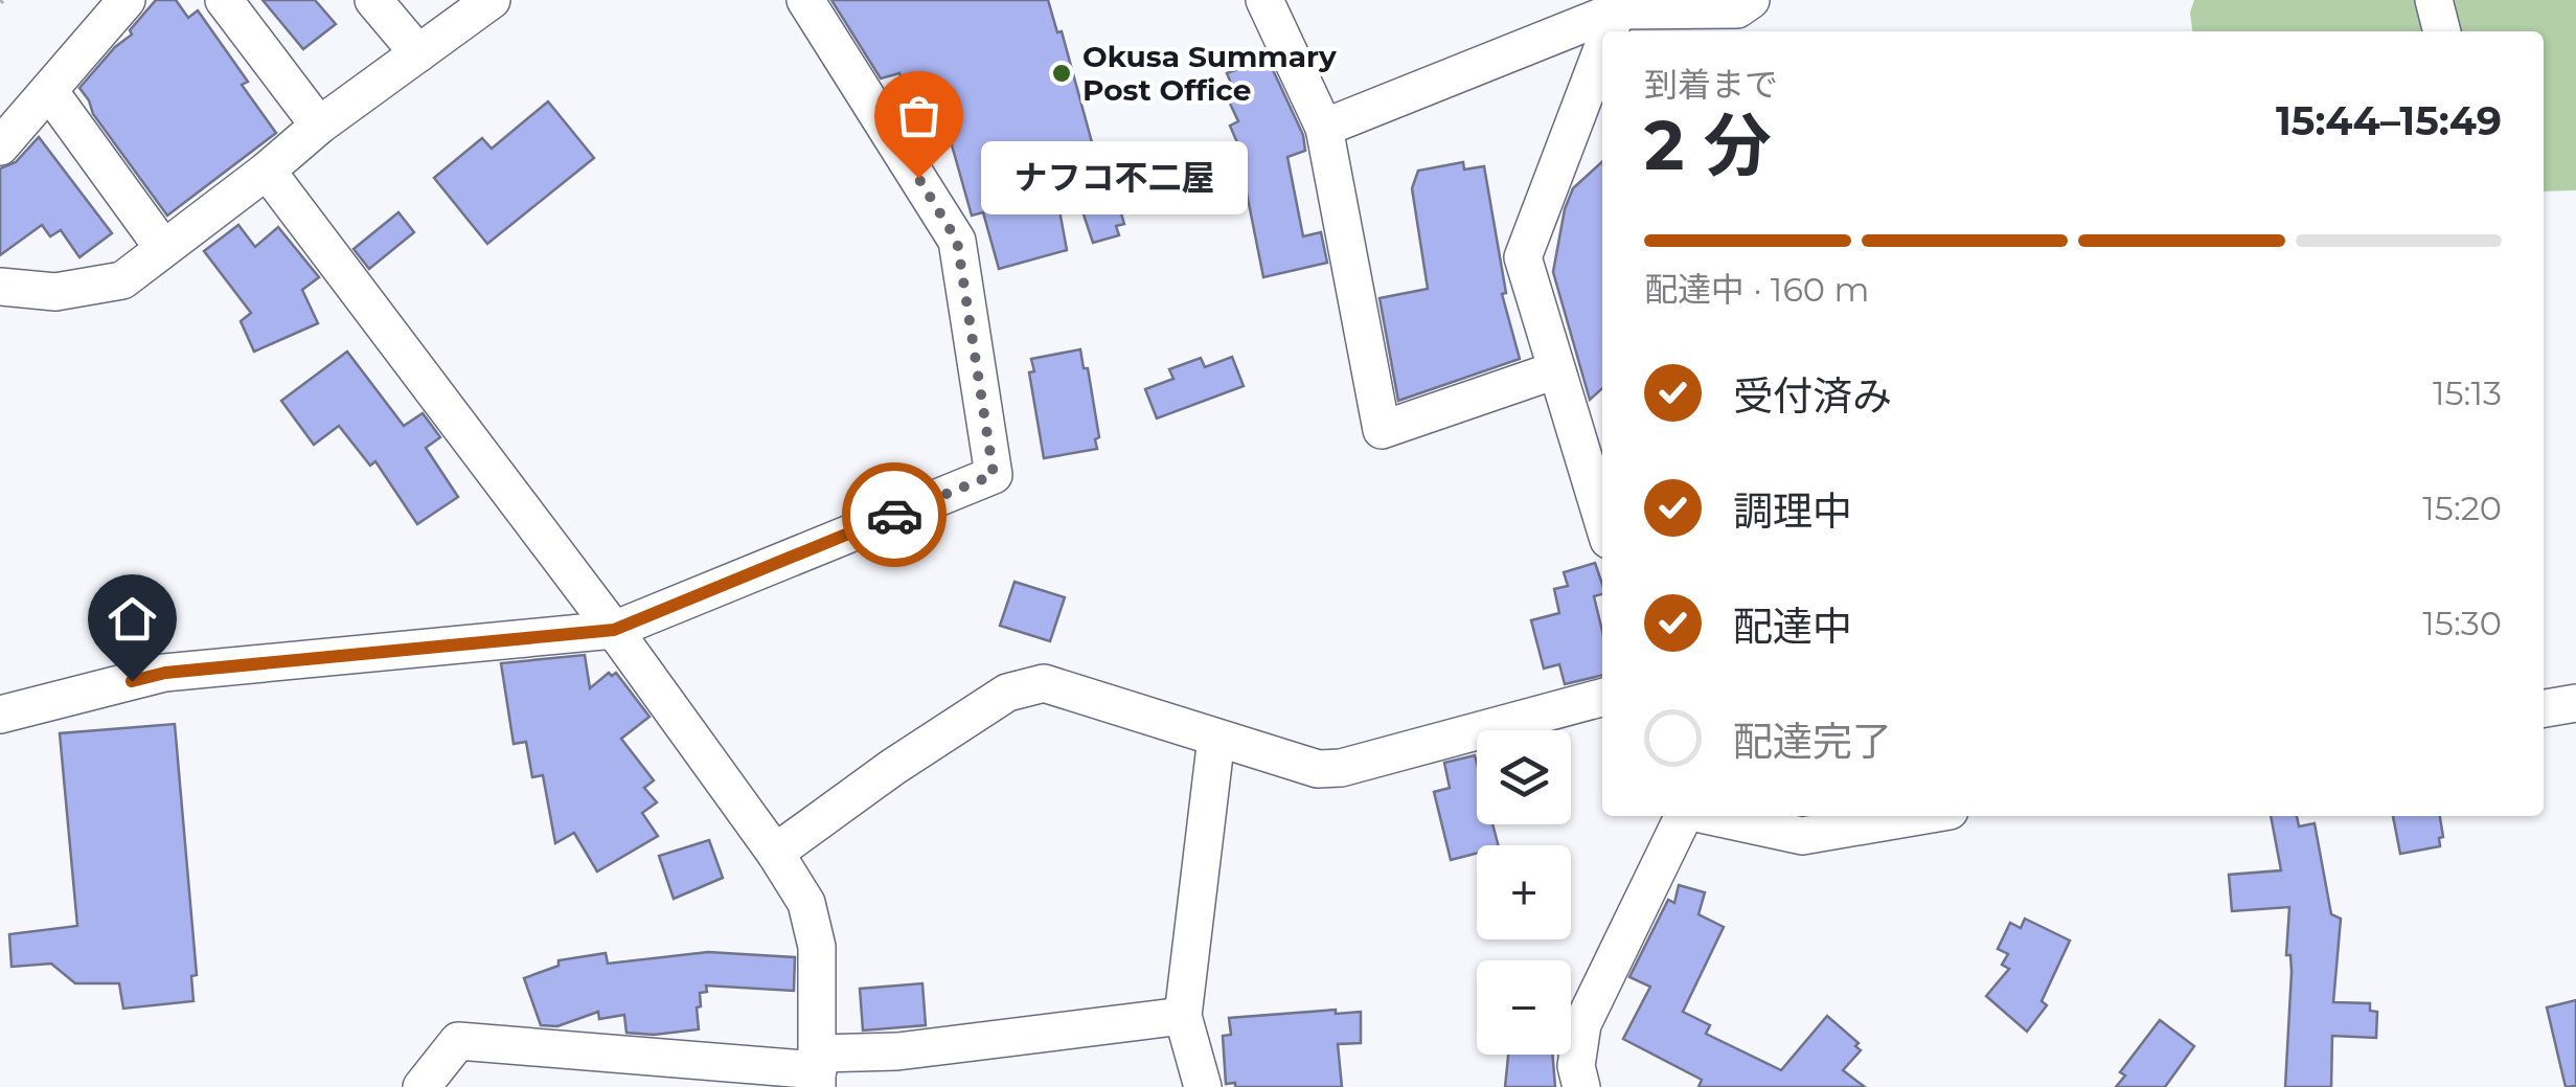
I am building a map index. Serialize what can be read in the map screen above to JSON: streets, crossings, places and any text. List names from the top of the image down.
{
  "places": ["Okusa Summary Post Office", "ナフコ不二屋"],
  "page": {
    "heading": ["2 分", "到着まで", "15:44–15:49"],
    "bubble": "ナフコ不二屋",
    "bar": "配達中 · 160 m",
    "list": [
      ["受付済み", "15:13"],
      ["調理中", "15:20"],
      ["配達中", "15:30"],
      "配達完了"
    ],
    "map_buttons": ["+", "−"]
  }
}
